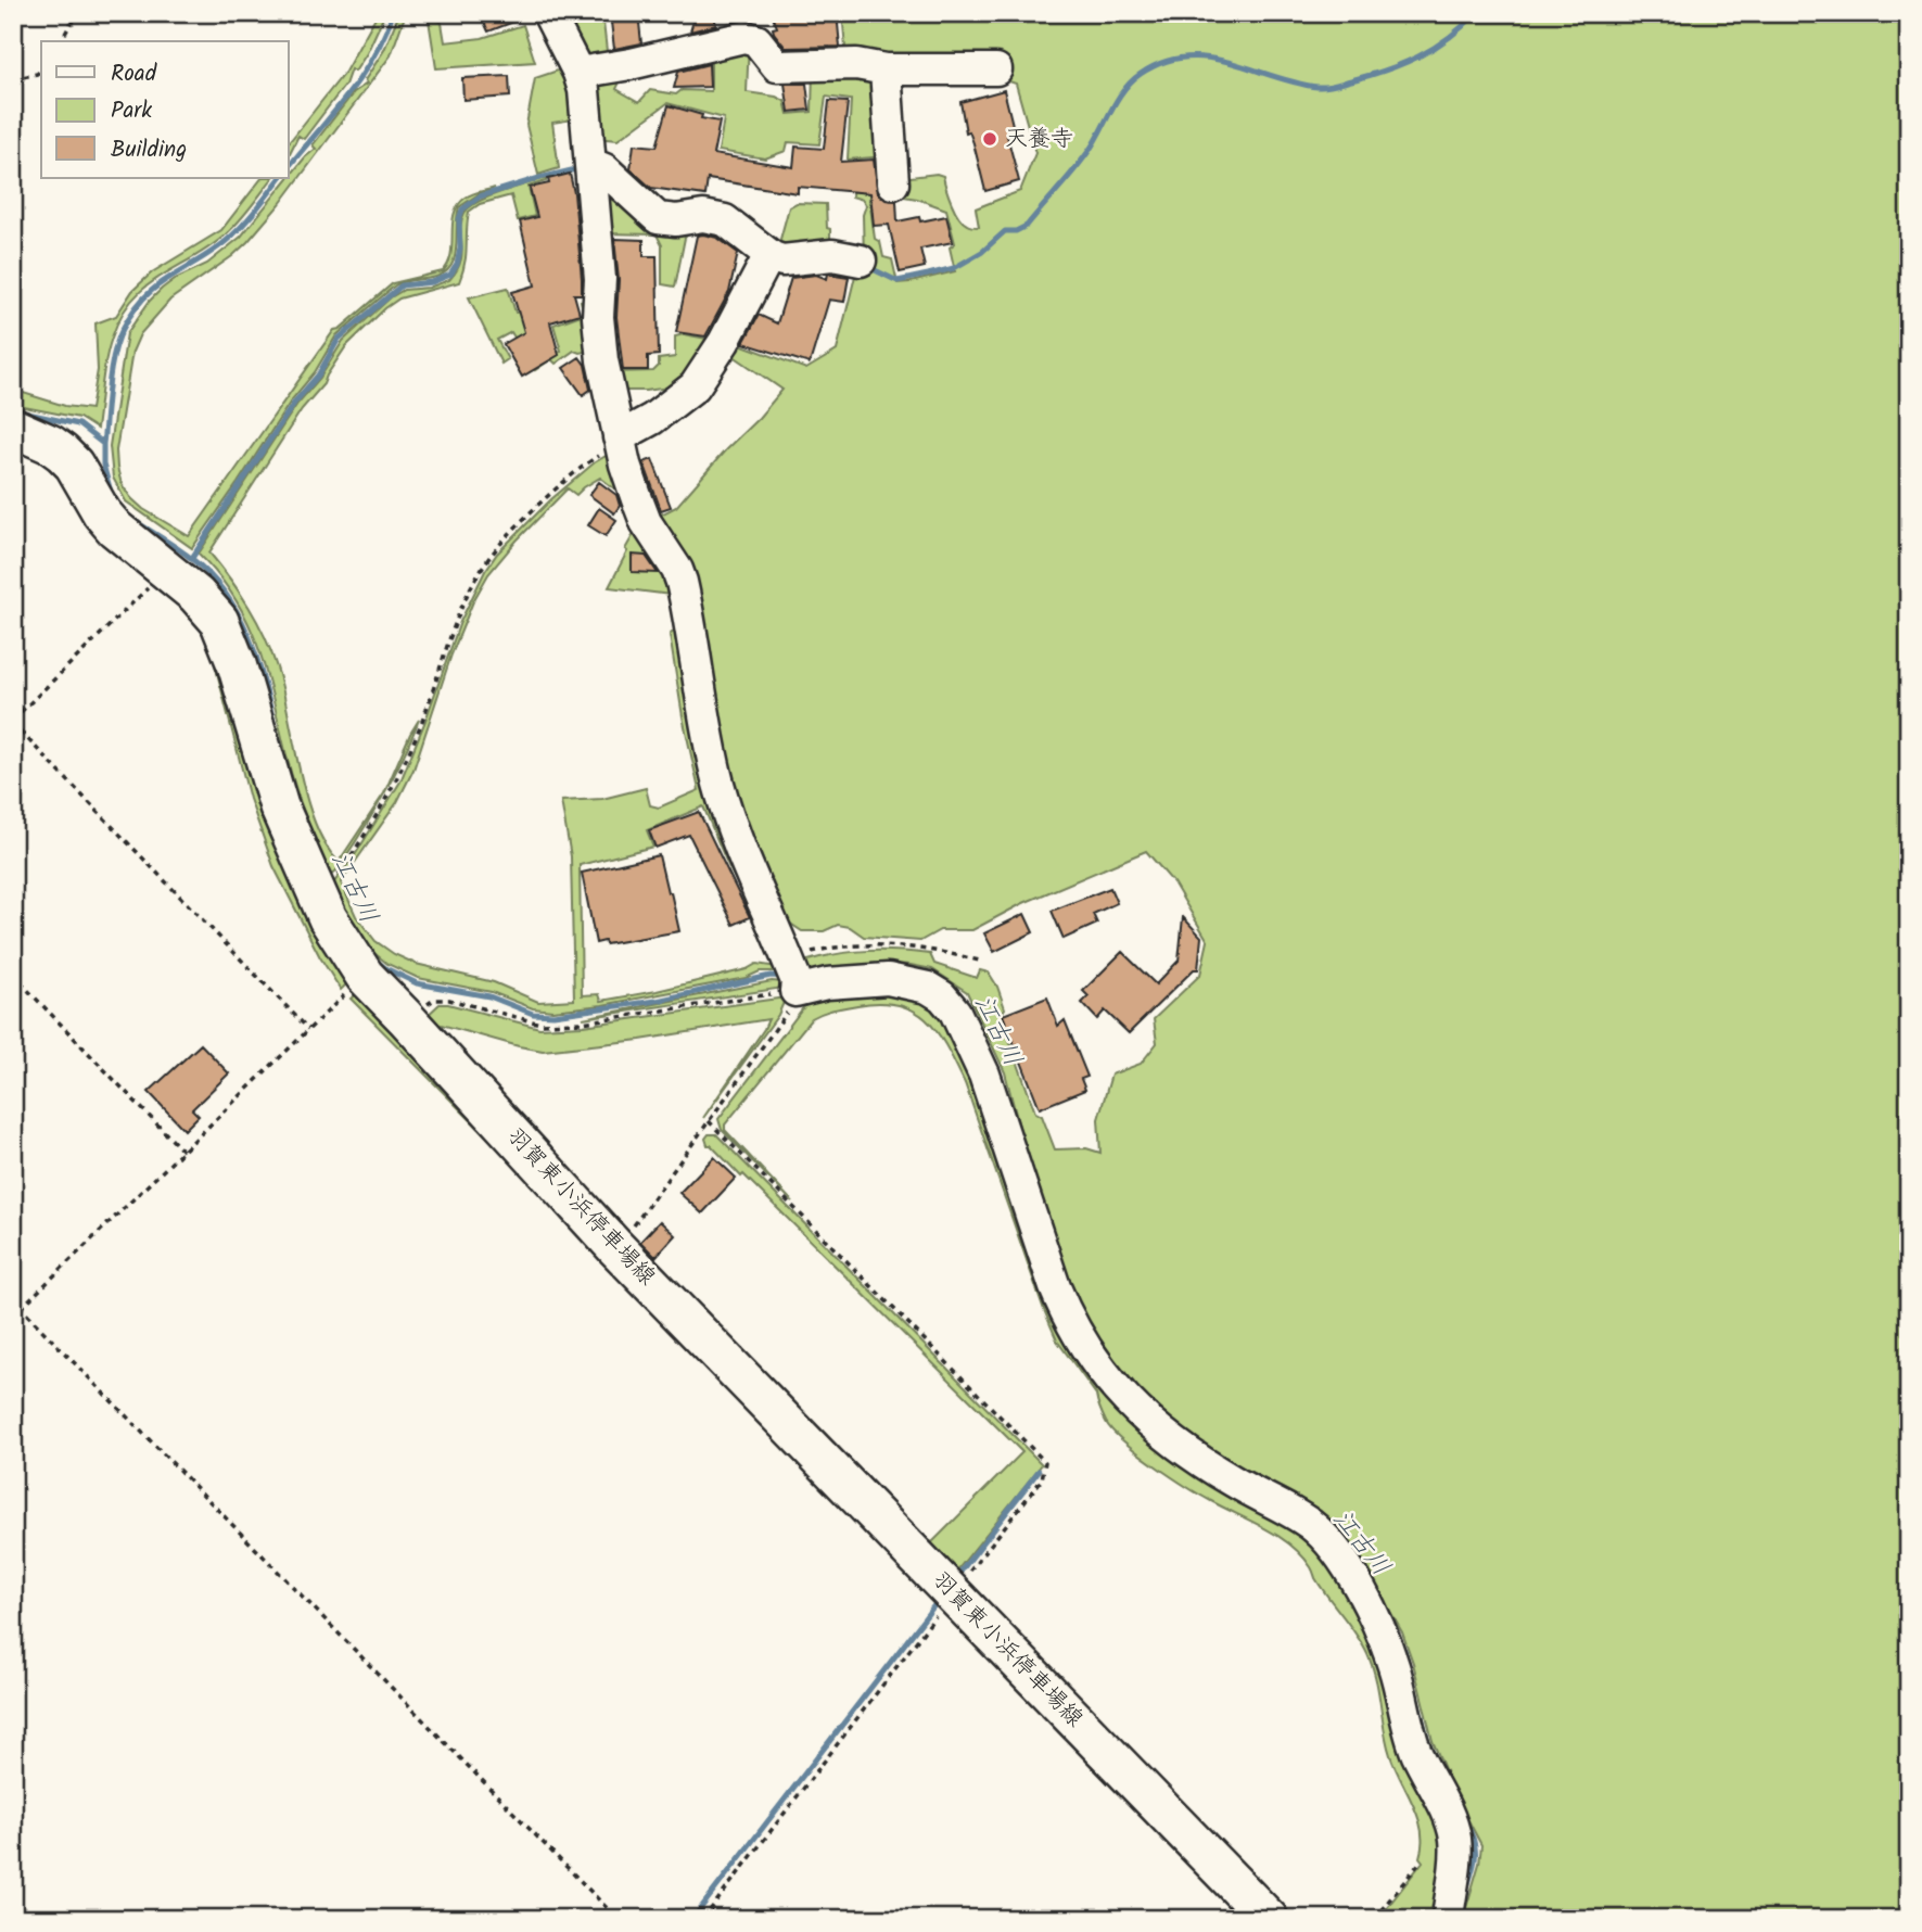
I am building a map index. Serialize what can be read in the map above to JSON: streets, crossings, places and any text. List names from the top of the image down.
{
  "streets": {
    "main road": ["羽賀東小浜停車場線"]
  },
  "water": ["江古川"],
  "places": ["天養寺"],
  "legend": ["Road", "Park", "Building"]
}
